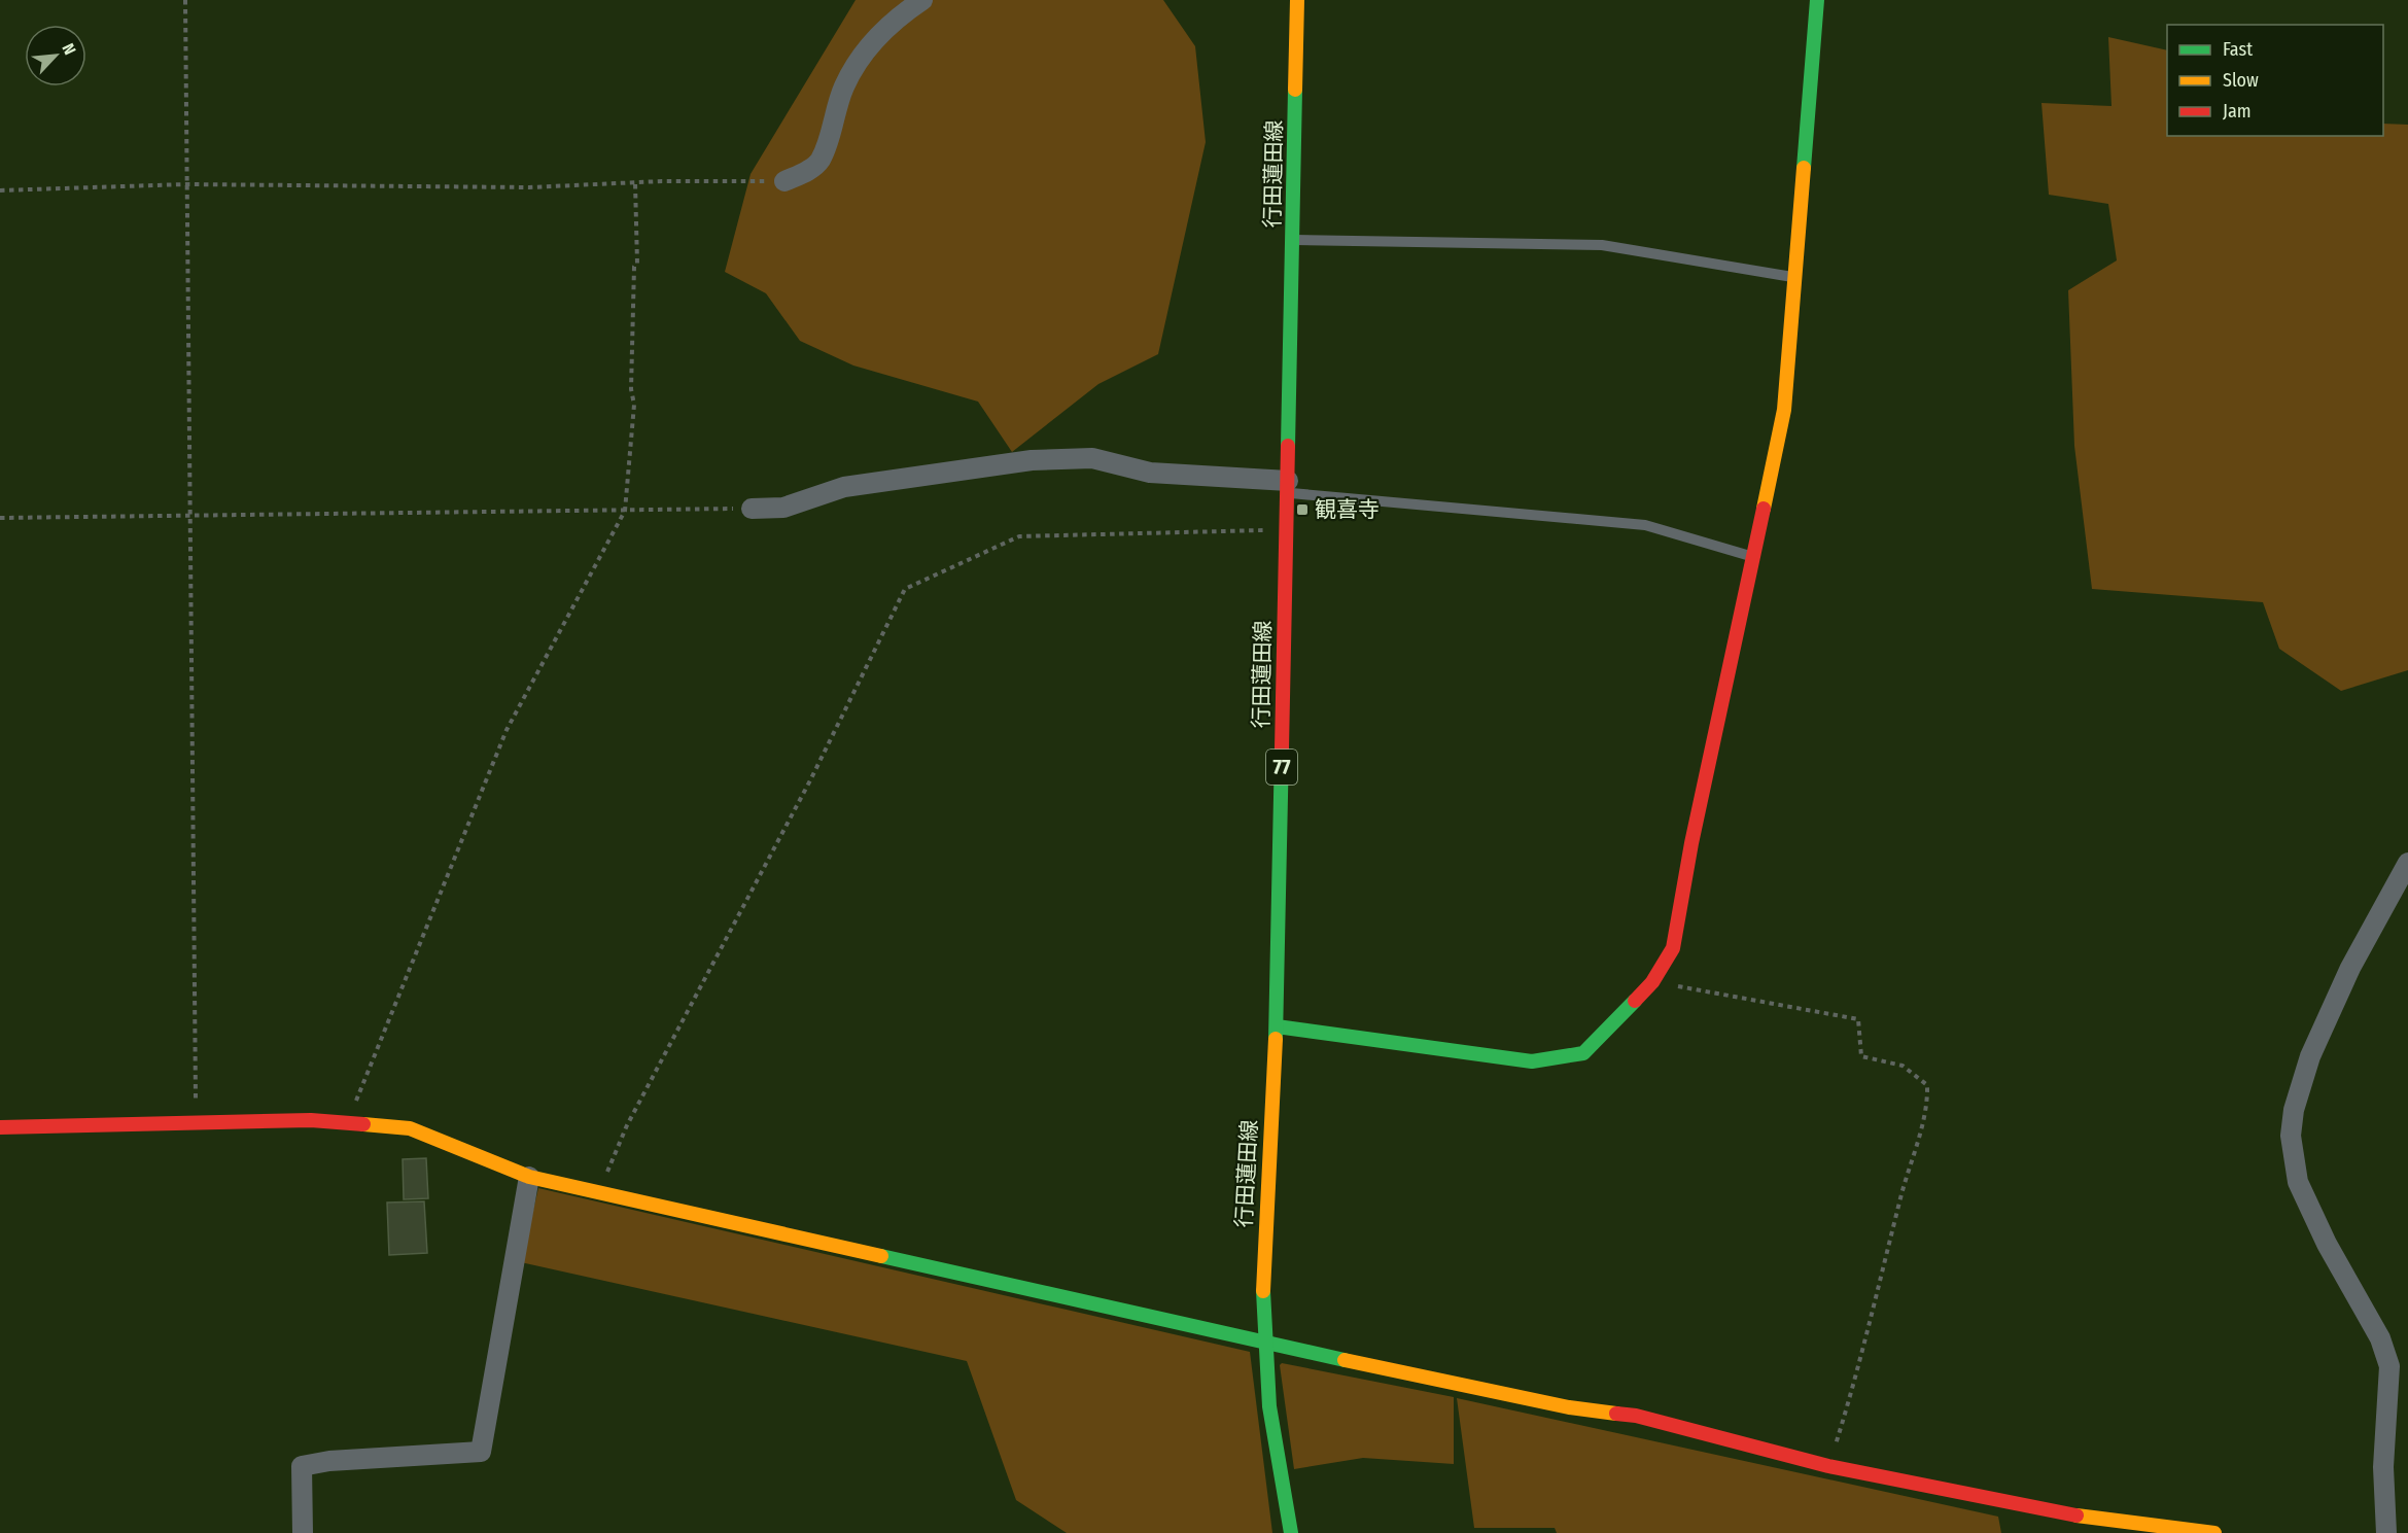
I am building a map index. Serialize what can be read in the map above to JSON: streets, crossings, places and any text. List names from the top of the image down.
{
  "streets": {
    "street": ["行田蓮田線", "77"]
  },
  "places": {
    "transit": ["観喜寺"]
  },
  "legend": ["Fast", "Slow", "Jam"],
  "north": "top right"
}
